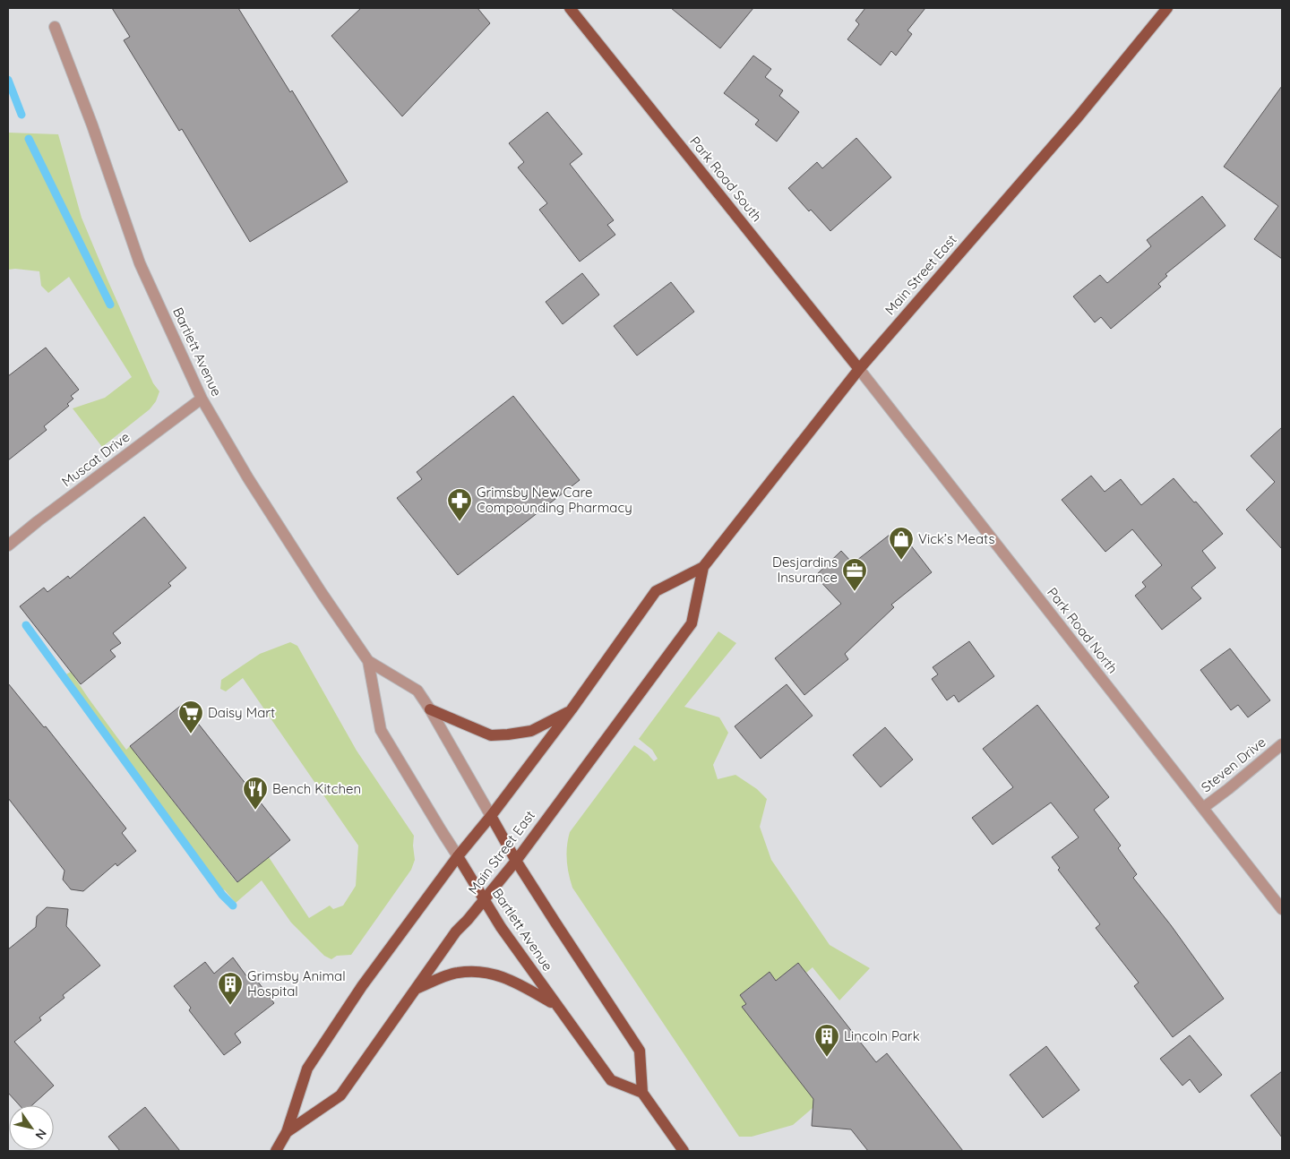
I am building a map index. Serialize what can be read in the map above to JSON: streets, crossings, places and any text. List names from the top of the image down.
{
  "streets": {
    "main road": ["Park Road South", "Main Street East", "Bartlett Avenue"],
    "street": ["Muscat Drive", "Park Road North", "Steven Drive"]
  },
  "crossings": [
    ["Park Road South", "Main Street East"],
    ["Park Road South", "Park Road North"],
    ["Main Street East", "Bartlett Avenue"],
    ["Main Street East", "Park Road North"],
    ["Bartlett Avenue", "Muscat Drive"],
    ["Park Road North", "Steven Drive"]
  ],
  "places": {
    "pharmacy": ["Grimsby New Care Compounding Pharmacy"],
    "shop": ["Vick’s Meats"],
    "office": ["Desjardins Insurance"],
    "supermarket": ["Daisy Mart"],
    "restaurant": ["Bench Kitchen"],
    "building": ["Grimsby Animal Hospital", "Lincoln Park"]
  },
  "north": "bottom right"
}
